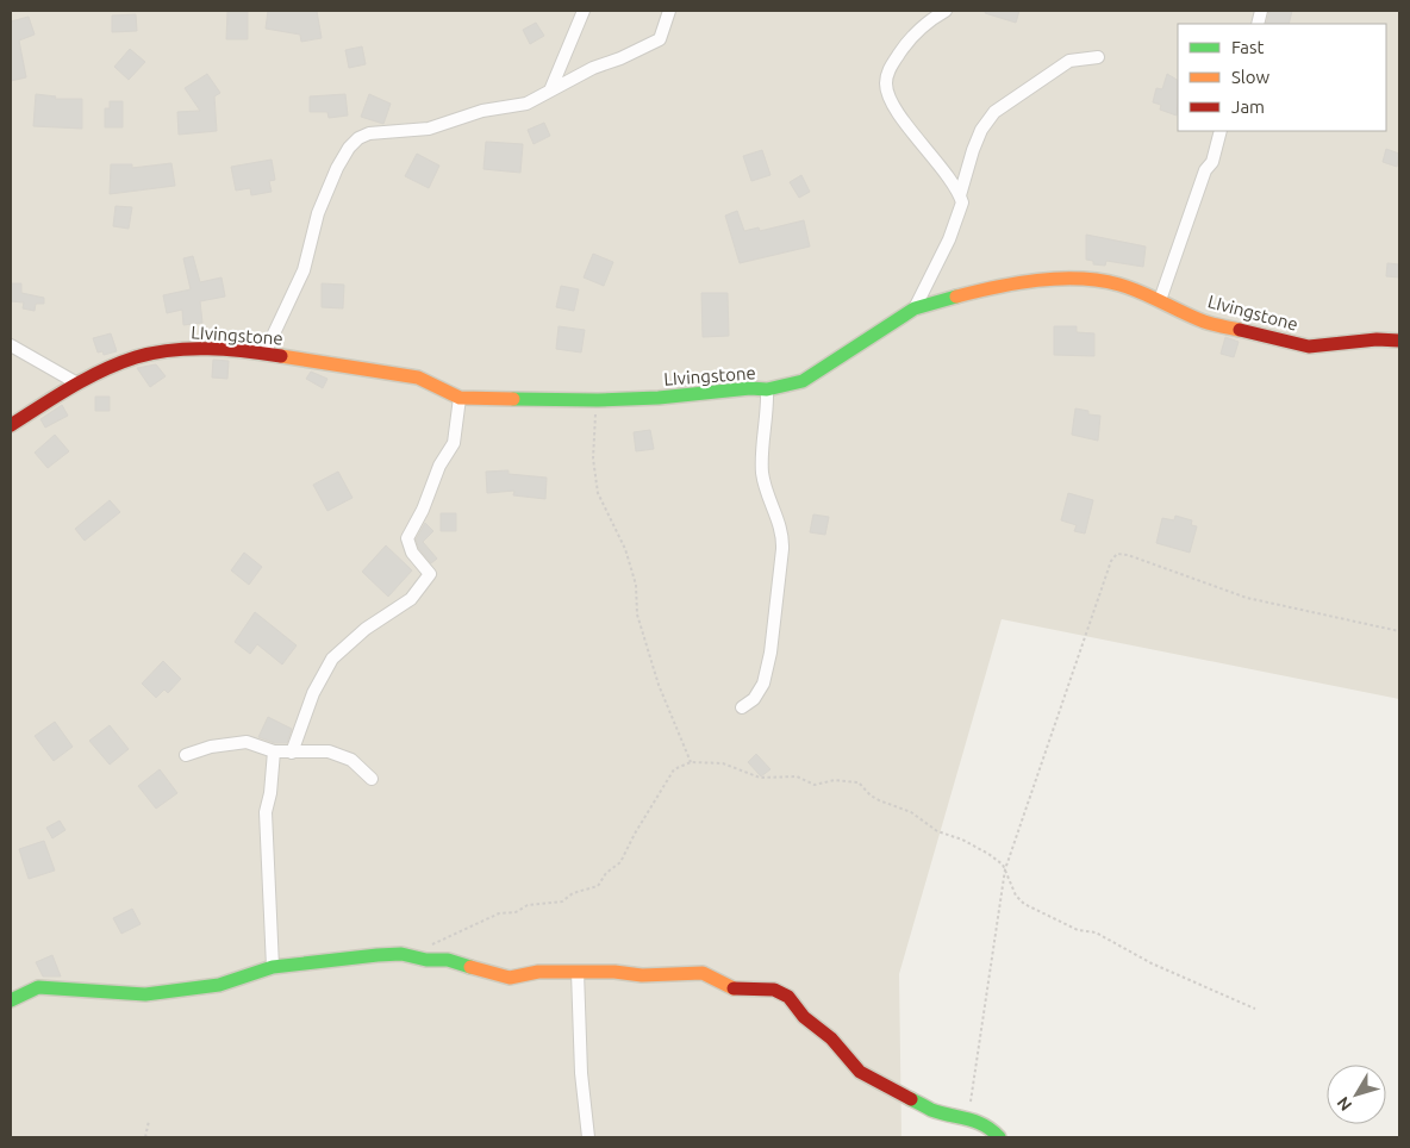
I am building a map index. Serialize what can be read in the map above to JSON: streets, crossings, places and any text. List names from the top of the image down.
{
  "streets": {
    "street": ["LIvingstone"]
  },
  "legend": ["Fast", "Slow", "Jam"],
  "north": "bottom left"
}
